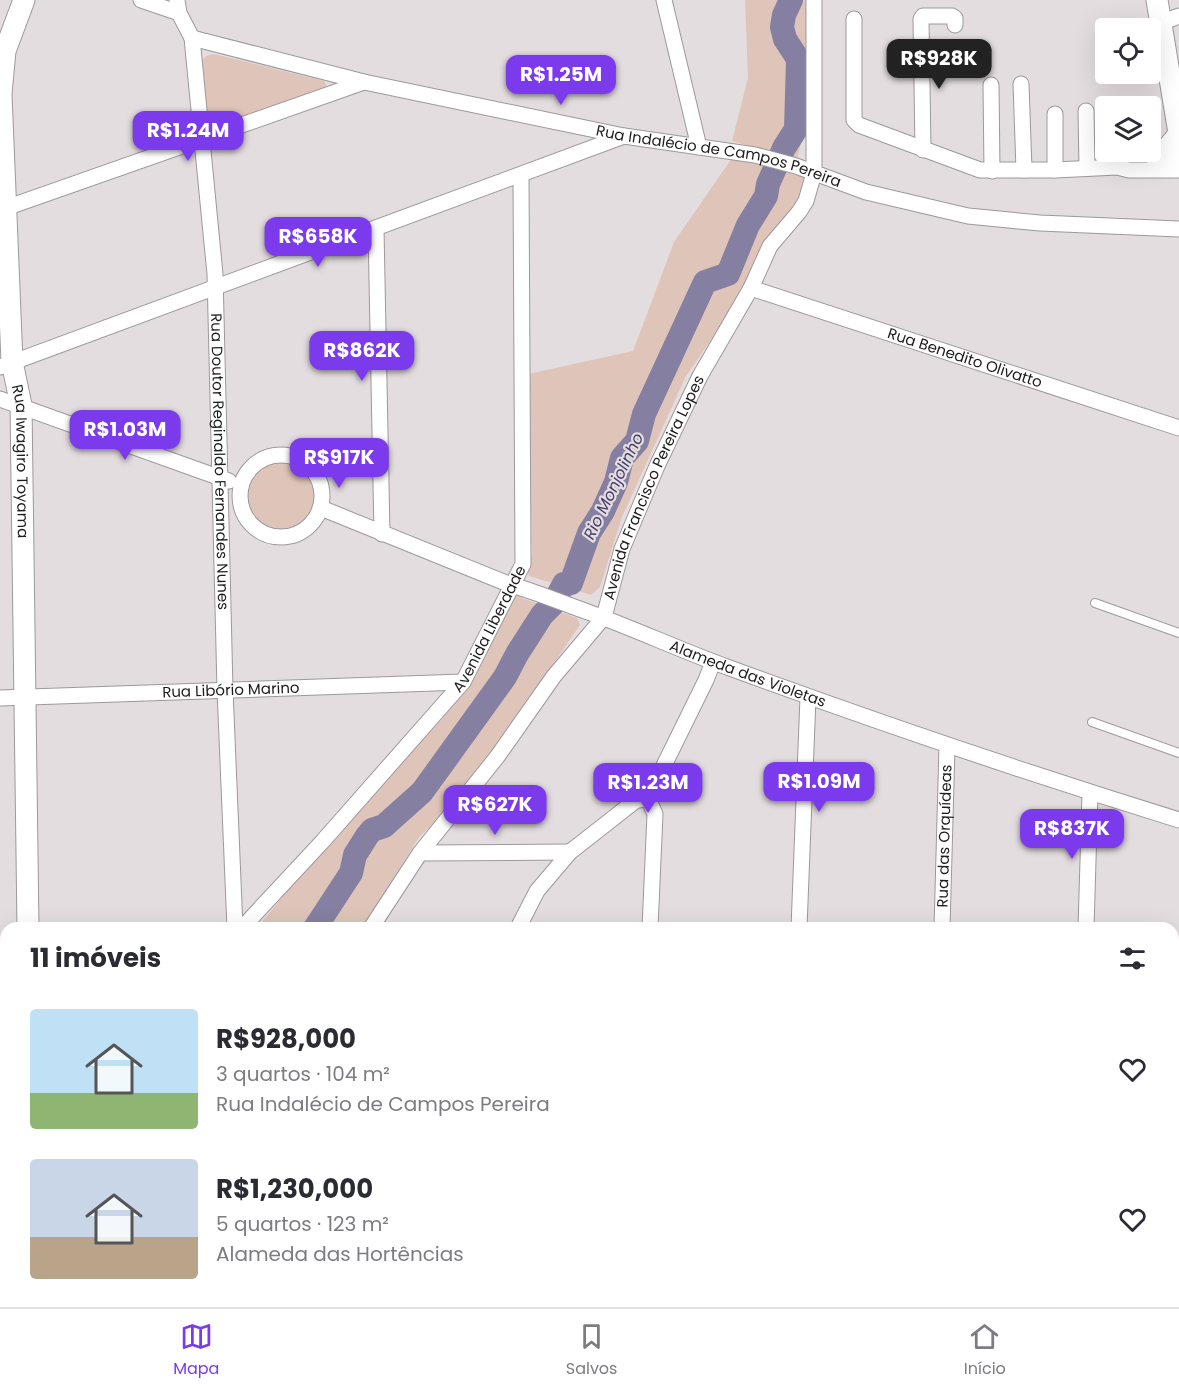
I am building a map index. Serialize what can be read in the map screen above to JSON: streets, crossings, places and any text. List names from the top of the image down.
{
  "streets": {
    "street": [
      "Rua Indalécio de Campos Pereira",
      "Rua Benedito Olivatto",
      "Rua Iwagiro Toyama",
      "Rua Doutor Reginaldo Fernandes Nunes",
      "Avenida Francisco Pereira Lopes",
      "Avenida Liberdade",
      "Alameda das Violetas",
      "Rua Libório Marino",
      "Rua das Orquídeas"
    ]
  },
  "crossings": [
    ["Rua Indalécio de Campos Pereira", "Rua Doutor Reginaldo Fernandes Nunes"],
    ["Rua Indalécio de Campos Pereira", "Avenida Francisco Pereira Lopes"],
    ["Rua Benedito Olivatto", "Avenida Francisco Pereira Lopes"],
    ["Rua Iwagiro Toyama", "Rua Libório Marino"],
    ["Rua Doutor Reginaldo Fernandes Nunes", "Rua Libório Marino"],
    ["Avenida Francisco Pereira Lopes", "Alameda das Violetas"],
    ["Avenida Liberdade", "Alameda das Violetas"],
    ["Avenida Liberdade", "Rua Libório Marino"],
    ["Alameda das Violetas", "Rua das Orquídeas"]
  ],
  "water": ["Rio Monjolinho"],
  "page": {
    "price": [
      "R$928K",
      "R$1.25M",
      "R$1.24M",
      "R$658K",
      "R$862K",
      "R$1.03M",
      "R$917K",
      "R$1.09M",
      "R$1.23M",
      "R$627K",
      "R$837K"
    ],
    "heading": "11 imóveis",
    "list": [
      {
        "name": "R$928,000",
        "note": "3 quartos · 104 m² · Rua Indalécio de Campos Pereira"
      },
      {
        "name": "R$1,230,000",
        "note": "5 quartos · 123 m² · Alameda das Hortências"
      }
    ],
    "tabs": ["Mapa", "Salvos", "Início"]
  }
}
